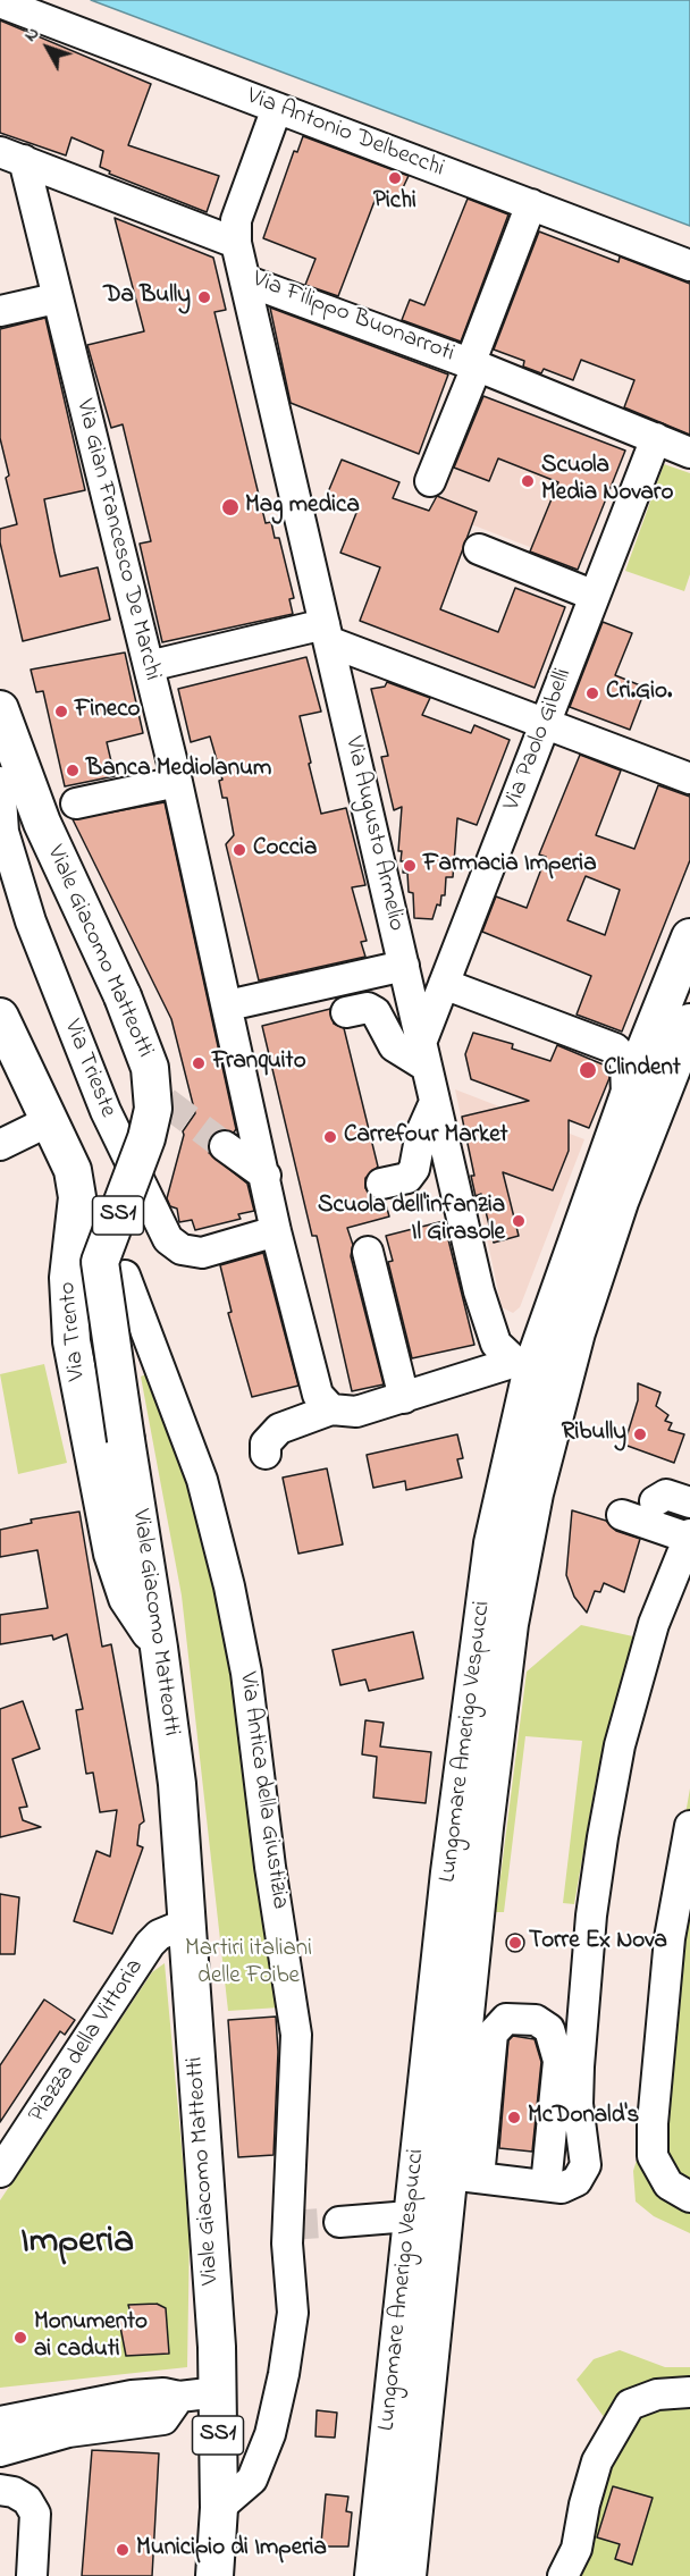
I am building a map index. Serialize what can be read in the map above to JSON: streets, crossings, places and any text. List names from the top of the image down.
{
  "streets": {
    "main road": [
      "Viale Giacomo Matteotti",
      "SS1",
      "Via Trento",
      "Lungomare Amerigo Vespucci"
    ],
    "street": [
      "Via Antonio Delbecchi",
      "Via Filippo Buonarroti",
      "Via Gian Francesco De Marchi",
      "Via Paolo Gibelli",
      "Via Augusto Armelio",
      "Via Trieste",
      "Via Antica della Giustizia",
      "Piazza della Vittoria"
    ]
  },
  "crossings": [
    ["Via Filippo Buonarroti", "Via Gian Francesco De Marchi"],
    ["Via Filippo Buonarroti", "Via Paolo Gibelli"],
    ["Via Filippo Buonarroti", "Via Augusto Armelio"],
    ["Via Gian Francesco De Marchi", "Via Trieste"],
    ["Via Paolo Gibelli", "Via Augusto Armelio"],
    ["Via Augusto Armelio", "Lungomare Amerigo Vespucci"],
    ["Viale Giacomo Matteotti", "Via Trento"],
    ["Viale Giacomo Matteotti", "Via Antica della Giustizia"],
    ["Viale Giacomo Matteotti", "Piazza della Vittoria"]
  ],
  "districts": ["Imperia"],
  "parks": ["Martiri italiani delle Foibe"],
  "places": [
    "Pichi",
    "Da Bully",
    "Scuola Media Novaro",
    "Mag medica",
    "Cri.Gio.",
    "Fineco",
    "Banca Mediolanum",
    "Coccia",
    "Farmacia Imperia",
    "Franquito",
    "Clindent",
    "Carrefour Market",
    "Scuola dell'infanzia Il Girasole",
    "Ribully",
    "Torre Ex Nova",
    "McDonald's",
    "Monumento ai caduti",
    "Municipio di Imperia"
  ],
  "north": "top left"
}
